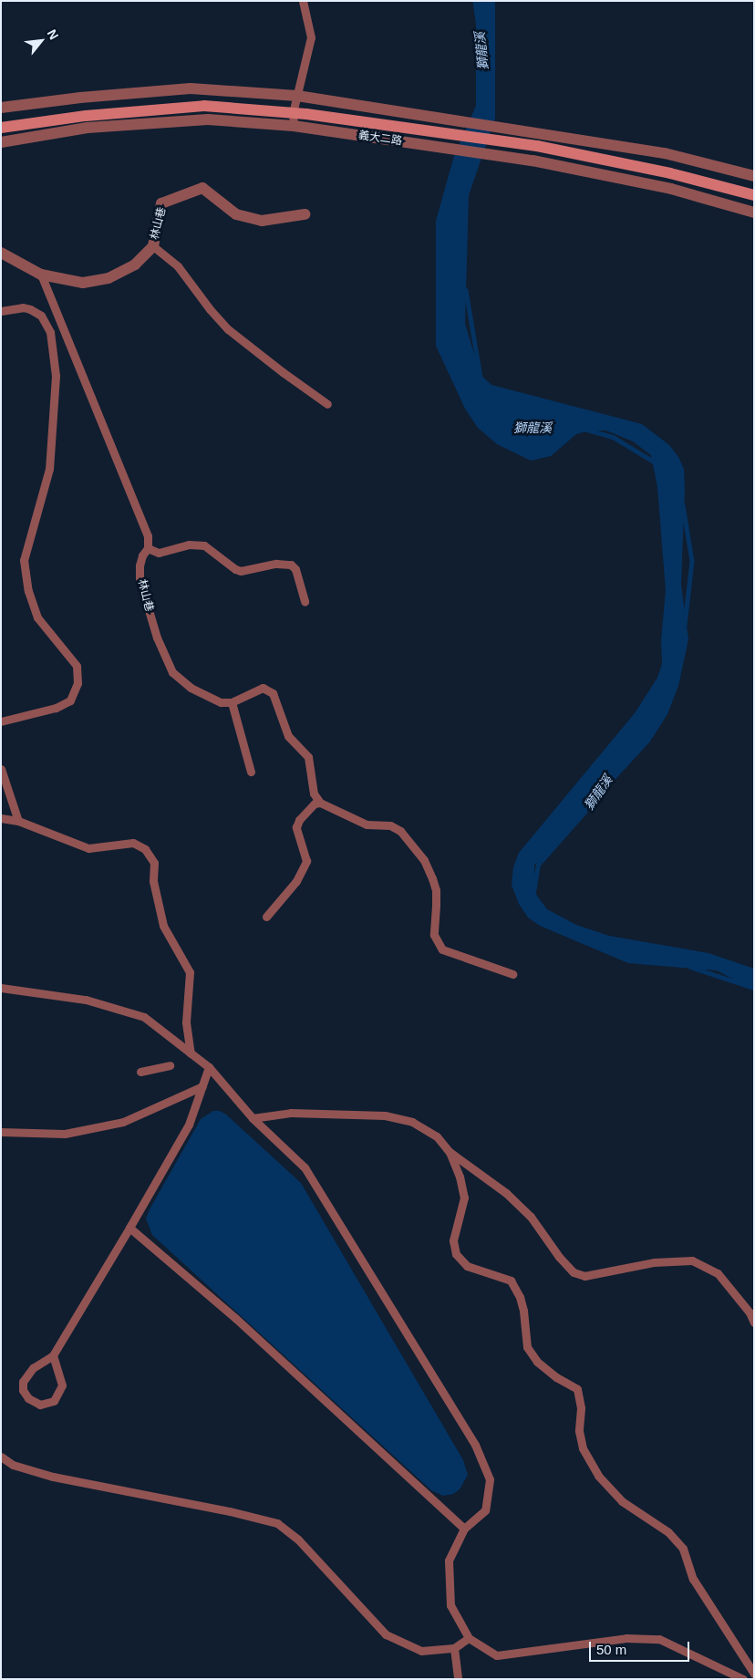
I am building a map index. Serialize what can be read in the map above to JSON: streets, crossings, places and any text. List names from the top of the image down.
{
  "streets": {
    "street": ["義大二路", "林山巷"]
  },
  "water": ["獅龍溪"],
  "scale_bar": "50 m",
  "north": "top right"
}
